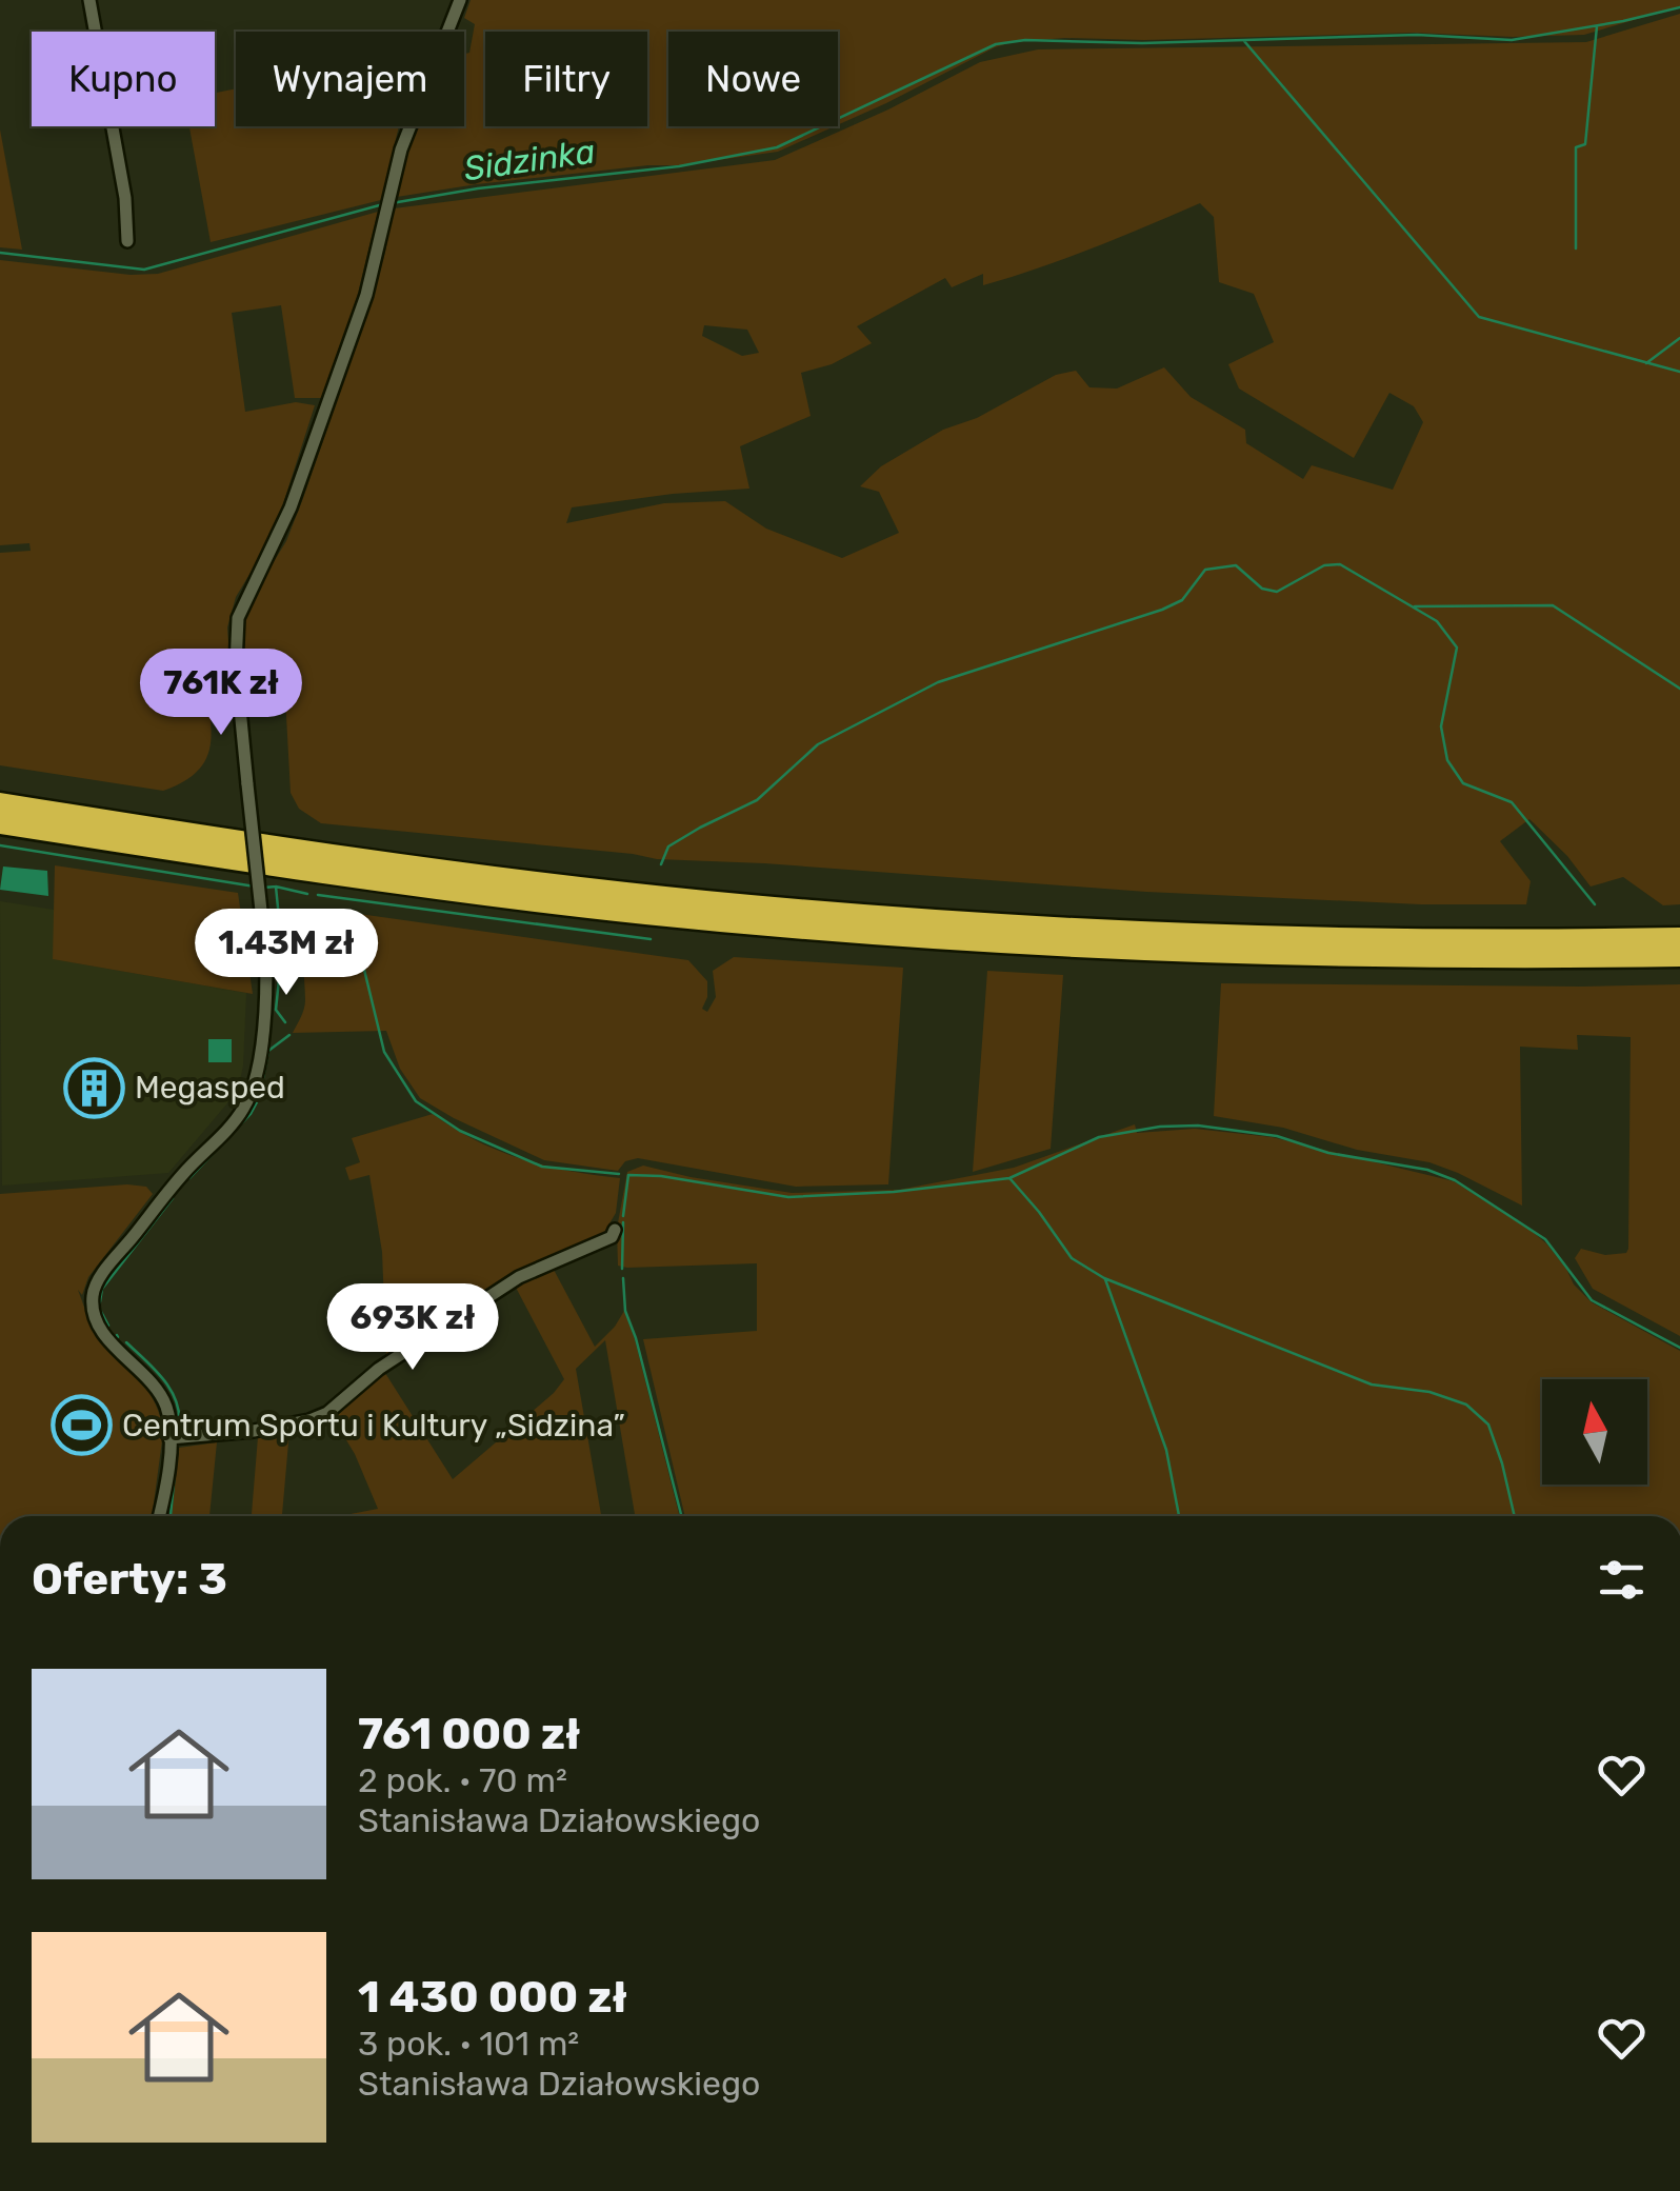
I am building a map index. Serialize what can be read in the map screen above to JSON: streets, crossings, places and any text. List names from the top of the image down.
{
  "water": ["Sidzinka"],
  "places": {
    "building": ["Megasped"],
    "sports": ["Centrum Sportu i Kultury „Sidzina”"]
  },
  "north": "top",
  "page": {
    "chip": [
      "Kupno",
      "Wynajem",
      "Filtry",
      "Nowe"
    ],
    "price": ["761K zł", "1.43M zł", "693K zł"],
    "heading": "Oferty: 3",
    "list": [
      {
        "name": "761 000 zł",
        "note": "2 pok. · 70 m² · Stanisława Działowskiego"
      },
      {
        "name": "1 430 000 zł",
        "note": "3 pok. · 101 m² · Stanisława Działowskiego"
      }
    ]
  }
}
